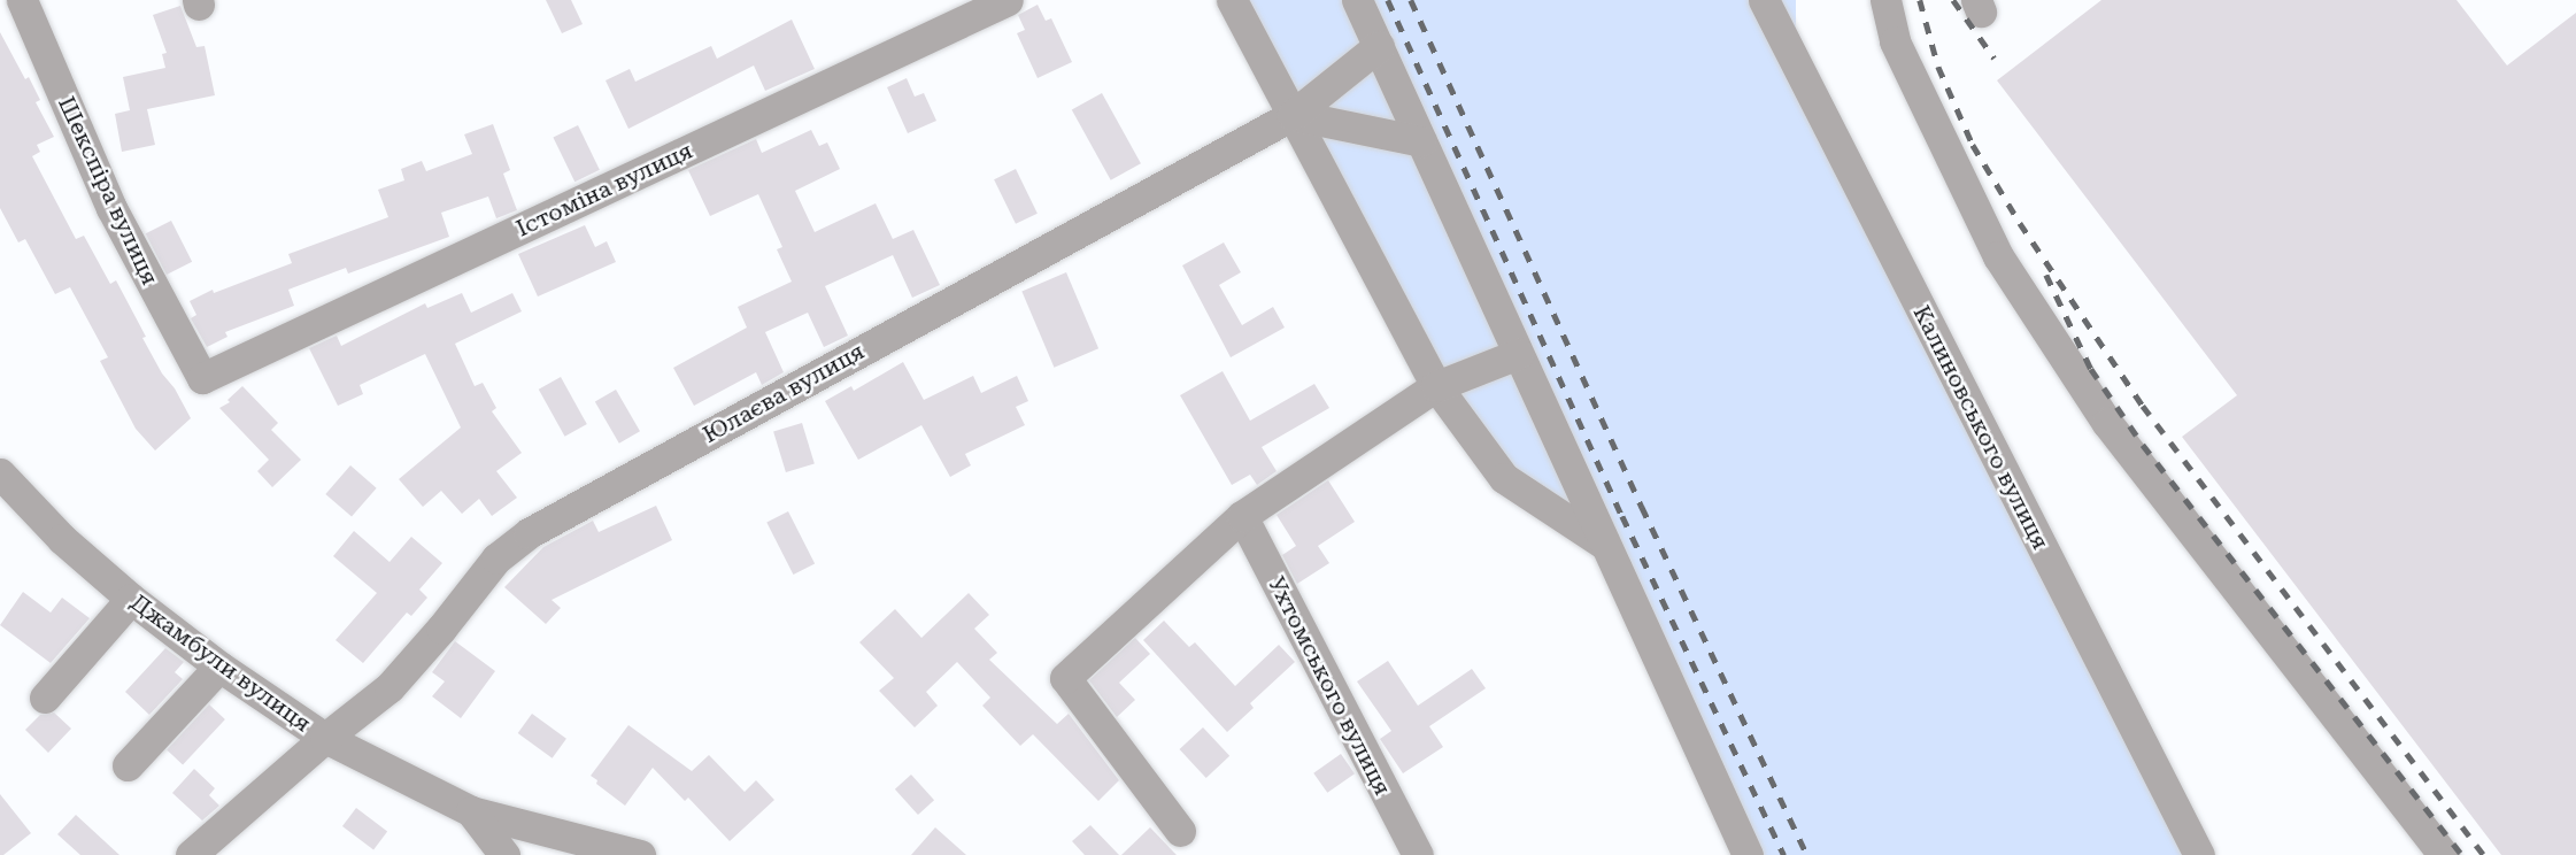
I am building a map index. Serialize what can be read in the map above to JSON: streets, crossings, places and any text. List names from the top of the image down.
{
  "streets": {
    "street": [
      "Істоміна вулиця",
      "Шекспіра вулиця",
      "Юлаєва вулиця",
      "Калиновського вулиця",
      "Джамбули вулиця",
      "Ухтомського вулиця"
    ]
  },
  "crossings": [
    ["Істоміна вулиця", "Шекспіра вулиця"],
    ["Юлаєва вулиця", "Джамбули вулиця"]
  ]
}
